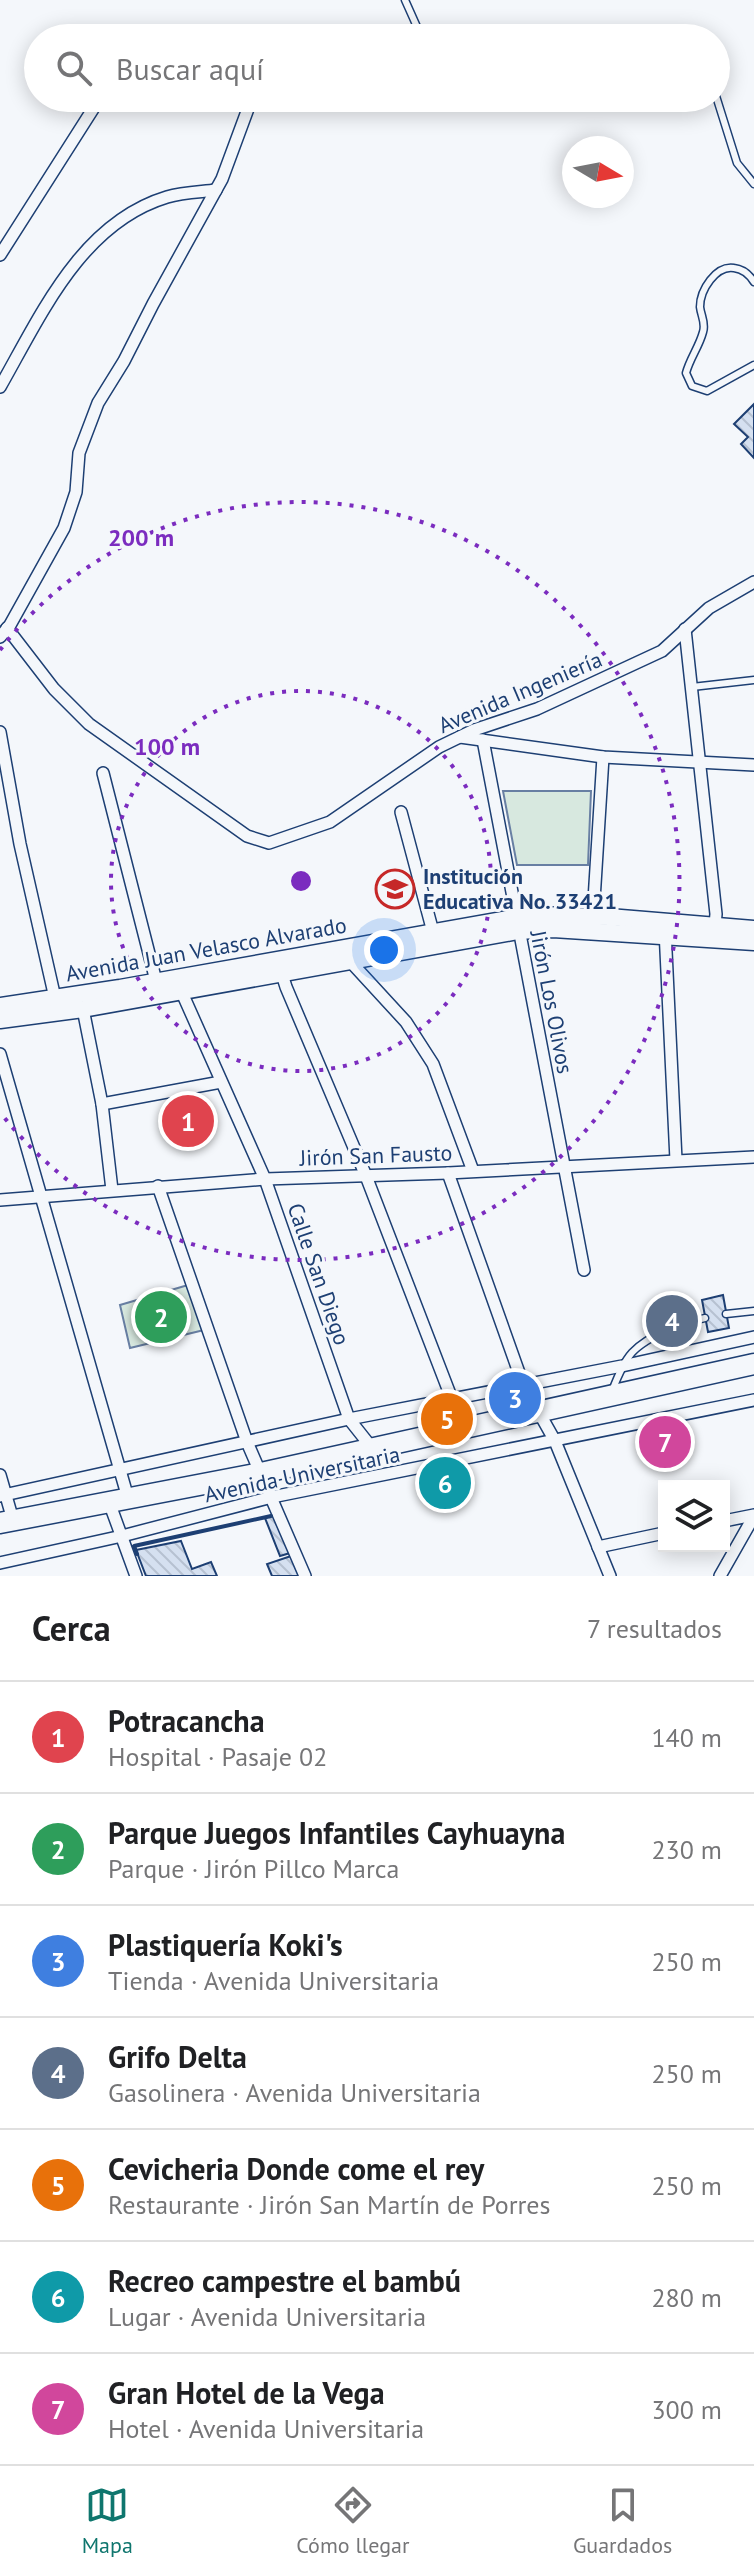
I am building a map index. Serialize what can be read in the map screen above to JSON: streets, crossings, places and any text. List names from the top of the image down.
{
  "streets": {
    "street": [
      "Avenida Ingeniería",
      "Avenida Juan Velasco Alvarado",
      "Jirón Los Olivos",
      "Jirón San Fausto",
      "Calle San Diego",
      "Avenida Universitaria"
    ]
  },
  "crossings": [
    ["Avenida Juan Velasco Alvarado", "Jirón Los Olivos"],
    ["Avenida Juan Velasco Alvarado", "Calle San Diego"],
    ["Jirón Los Olivos", "Jirón San Fausto"],
    ["Jirón San Fausto", "Calle San Diego"],
    ["Calle San Diego", "Avenida Universitaria"]
  ],
  "places": {
    "school or university": ["Institución Educativa No. 33421"]
  },
  "north": "right",
  "page": {
    "search": "Buscar aquí",
    "pins": [
      "1",
      "2",
      "4",
      "3",
      "5",
      "7",
      "6"
    ],
    "heading": ["Cerca", "7 resultados"],
    "list": [
      {
        "mark": "1",
        "name": "Potracancha",
        "note": "Hospital · Pasaje 02",
        "value": "140 m"
      },
      {
        "mark": "2",
        "name": "Parque Juegos Infantiles Cayhuayna",
        "note": "Parque · Jirón Pillco Marca",
        "value": "230 m"
      },
      {
        "mark": "3",
        "name": "Plastiquería Koki's",
        "note": "Tienda · Avenida Universitaria",
        "value": "250 m"
      },
      {
        "mark": "4",
        "name": "Grifo Delta",
        "note": "Gasolinera · Avenida Universitaria",
        "value": "250 m"
      },
      {
        "mark": "5",
        "name": "Cevicheria Donde come el rey",
        "note": "Restaurante · Jirón San Martín de Porres",
        "value": "250 m"
      },
      {
        "mark": "6",
        "name": "Recreo campestre el bambú",
        "note": "Lugar · Avenida Universitaria",
        "value": "280 m"
      },
      {
        "mark": "7",
        "name": "Gran Hotel de la Vega",
        "note": "Hotel · Avenida Universitaria",
        "value": "300 m"
      }
    ],
    "nav": ["Mapa", "Cómo llegar", "Guardados"]
  },
  "rings": ["200 m", "100 m"]
}
